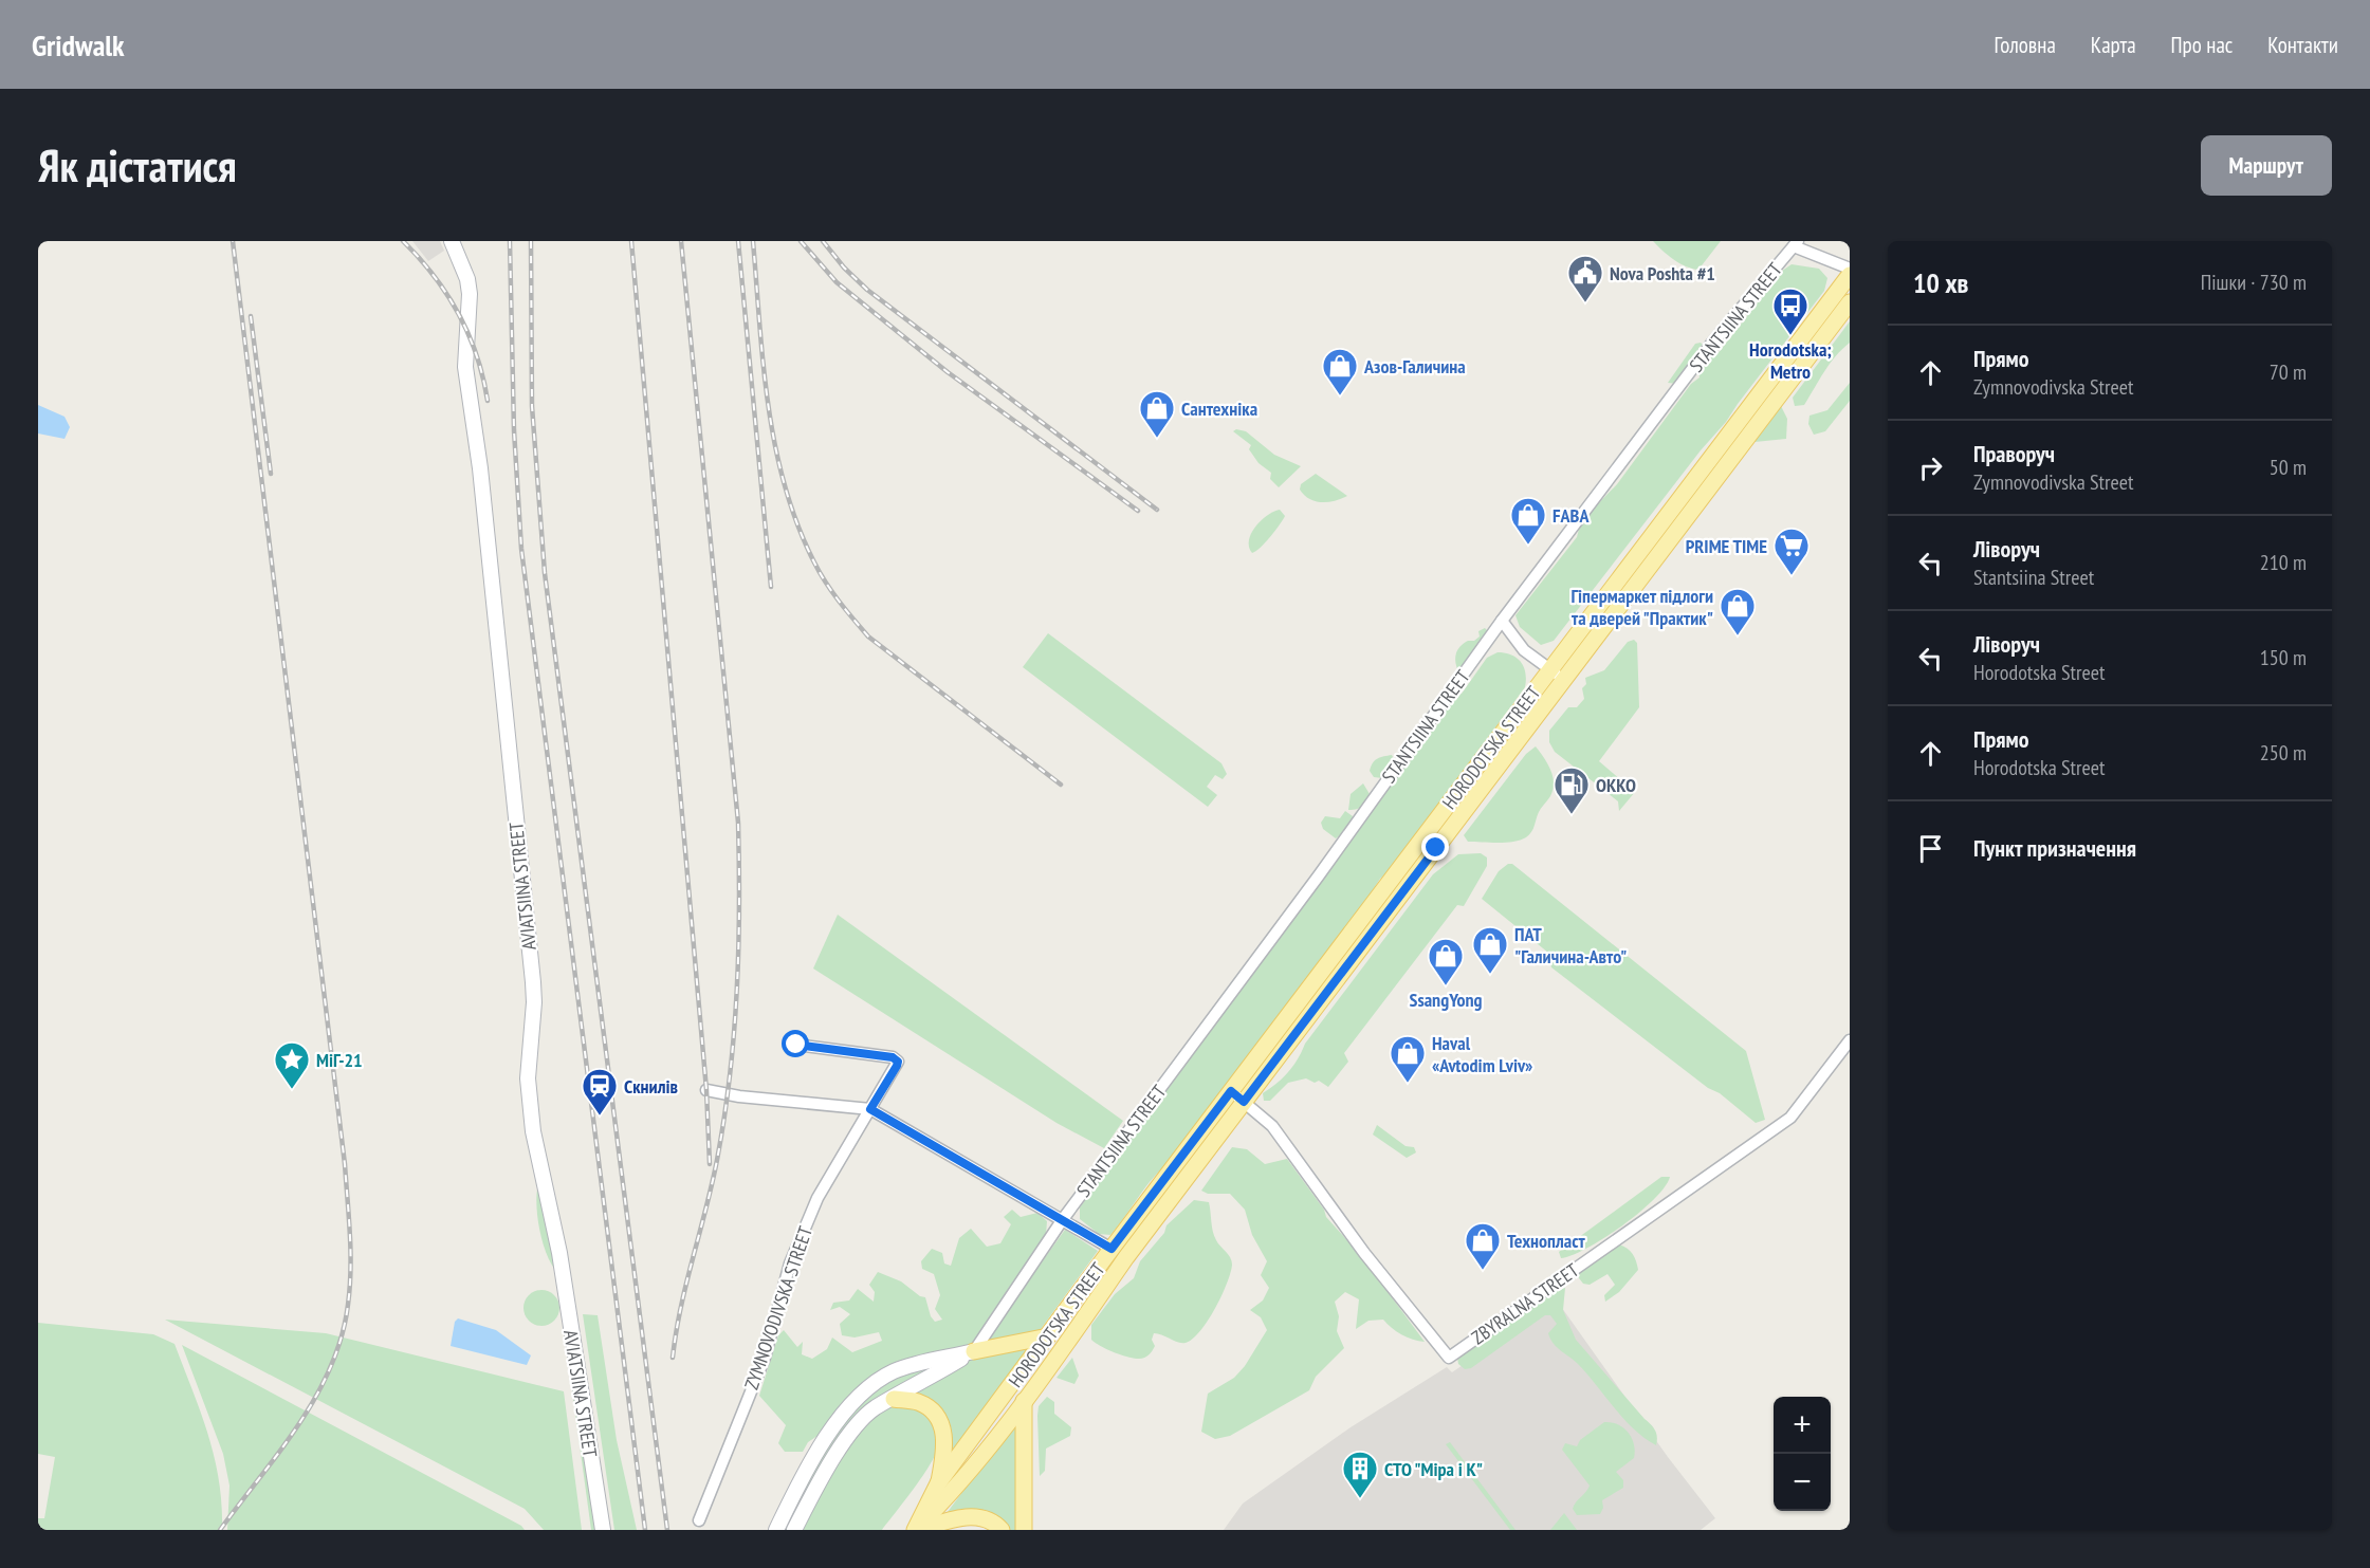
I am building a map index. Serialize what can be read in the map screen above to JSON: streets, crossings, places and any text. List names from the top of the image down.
{
  "streets": {
    "main road": ["HORODOTSKA STREET"],
    "street": [
      "STANTSIINA STREET",
      "AVIATSIINA STREET",
      "ZBYRALNA STREET",
      "ZYMNOVODIVSKA STREET"
    ]
  },
  "crossings": [
    ["HORODOTSKA STREET", "ZBYRALNA STREET"]
  ],
  "places": {
    "public building": ["Nova Poshta #1"],
    "bus stop": ["Horodotska; Metro"],
    "shop": [
      "Азов-Галичина",
      "Сантехніка",
      "FABA",
      "Гіпермаркет підлоги та дверей \"Практик\"",
      "ПАТ \"Галичина-Авто\"",
      "SsangYong",
      "Haval «Avtodim Lviv»",
      "Технопласт"
    ],
    "supermarket": ["PRIME TIME"],
    "fuel station": ["OKKO"],
    "place": ["МіГ-21"],
    "station": ["Скнилів"],
    "building": ["СТО \"Міра і К\""]
  },
  "page": {
    "header": "Gridwalk",
    "nav": [
      "Головна",
      "Карта",
      "Про нас",
      "Контакти"
    ],
    "buttons": "Маршрут",
    "title": "Як дістатися",
    "heading": ["10 хв", "Пішки · 730 m"],
    "list": [
      ["Прямо", "Zymnovodivska Street", "70 m"],
      ["Праворуч", "Zymnovodivska Street", "50 m"],
      ["Ліворуч", "Stantsiina Street", "210 m"],
      ["Ліворуч", "Horodotska Street", "150 m"],
      ["Прямо", "Horodotska Street", "250 m"],
      "Пункт призначення"
    ],
    "map_buttons": ["+", "−"]
  }
}
